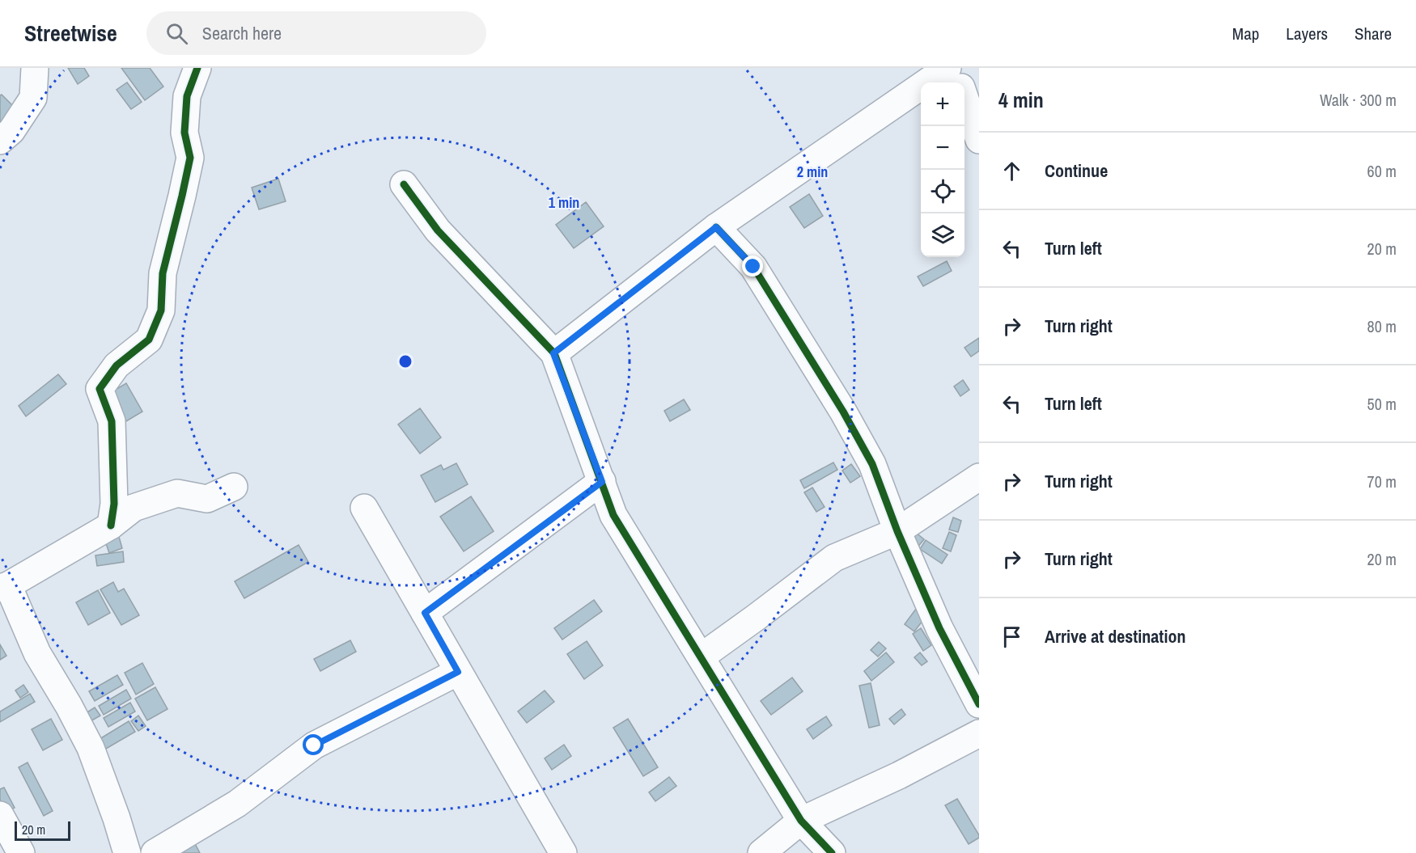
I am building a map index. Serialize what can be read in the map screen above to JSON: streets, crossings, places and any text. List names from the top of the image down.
{
  "scale_bar": "20 m",
  "page": {
    "header": "Streetwise",
    "search": "Search here",
    "nav": ["Map", "Layers", "Share"],
    "heading": ["4 min", "Walk · 300 m"],
    "map_buttons": ["+", "−"],
    "list": [
      ["Continue", "60 m"],
      ["Turn left", "20 m"],
      ["Turn right", "80 m"],
      ["Turn left", "50 m"],
      ["Turn right", "70 m"],
      ["Turn right", "20 m"],
      "Arrive at destination"
    ],
    "scale": "20 m"
  },
  "rings": ["2 min", "1 min"]
}
